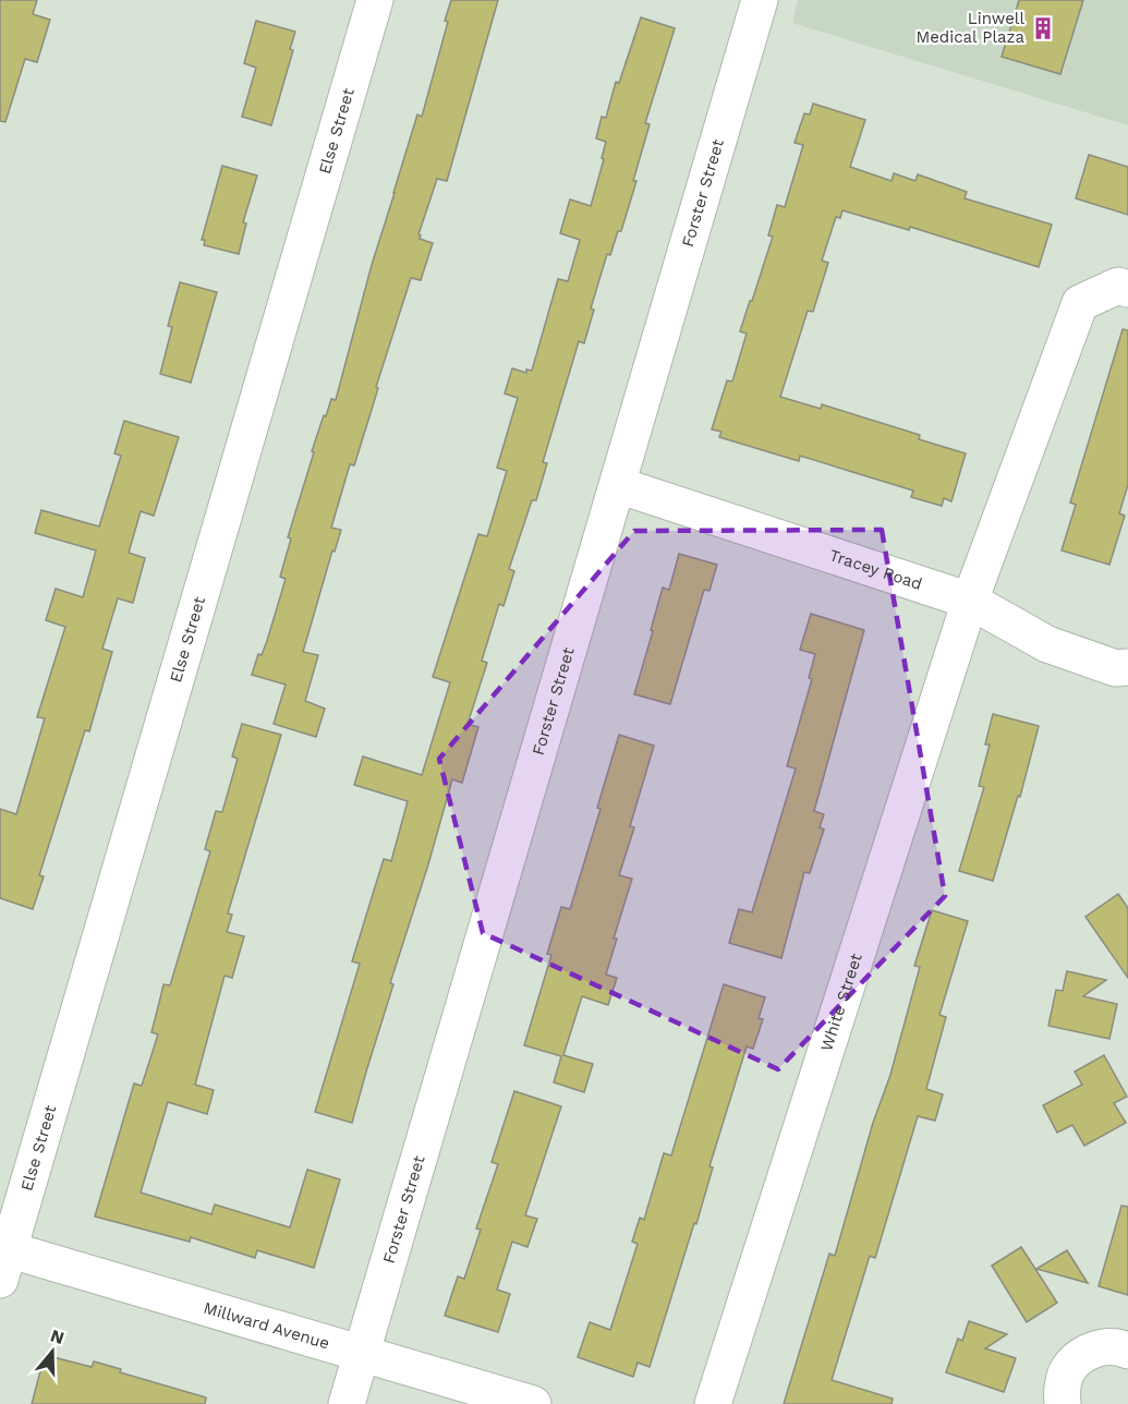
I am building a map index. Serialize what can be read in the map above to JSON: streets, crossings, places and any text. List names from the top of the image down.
{
  "streets": {
    "street": [
      "Else Street",
      "Forster Street",
      "Tracey Road",
      "White Street",
      "Millward Avenue"
    ]
  },
  "crossings": [
    ["Else Street", "Millward Avenue"],
    ["Forster Street", "Tracey Road"],
    ["Forster Street", "Millward Avenue"],
    ["Tracey Road", "White Street"]
  ],
  "places": {
    "building": ["Linwell Medical Plaza"]
  },
  "north": "top"
}
